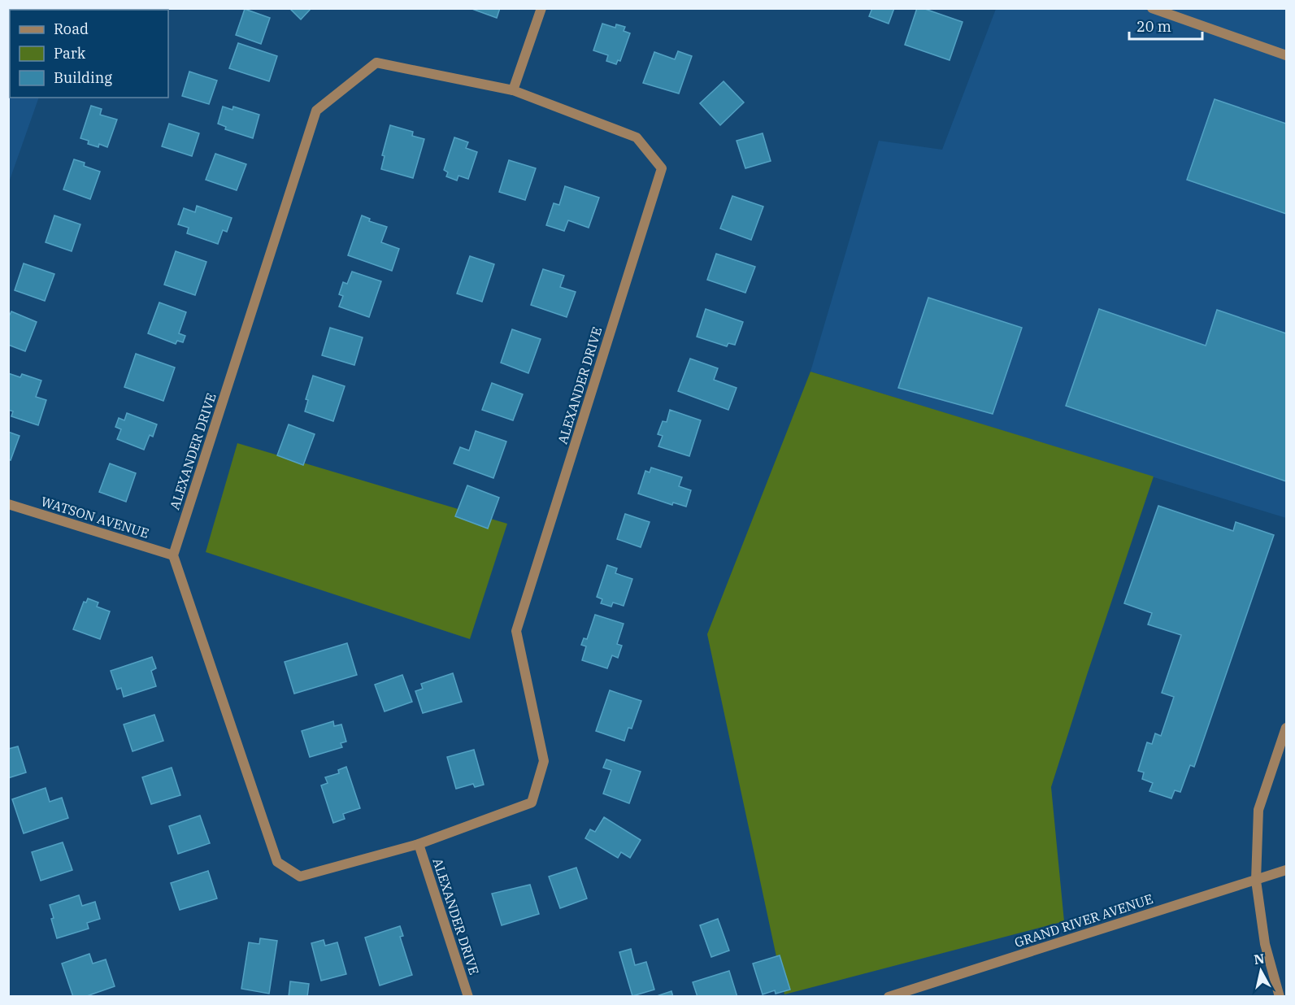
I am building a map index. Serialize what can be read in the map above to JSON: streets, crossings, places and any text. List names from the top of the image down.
{
  "streets": {
    "street": ["ALEXANDER DRIVE", "WATSON AVENUE", "GRAND RIVER AVENUE"]
  },
  "crossings": [
    ["ALEXANDER DRIVE", "WATSON AVENUE"]
  ],
  "legend": ["Road", "Park", "Building"],
  "scale_bar": "20 m",
  "north": "top"
}
